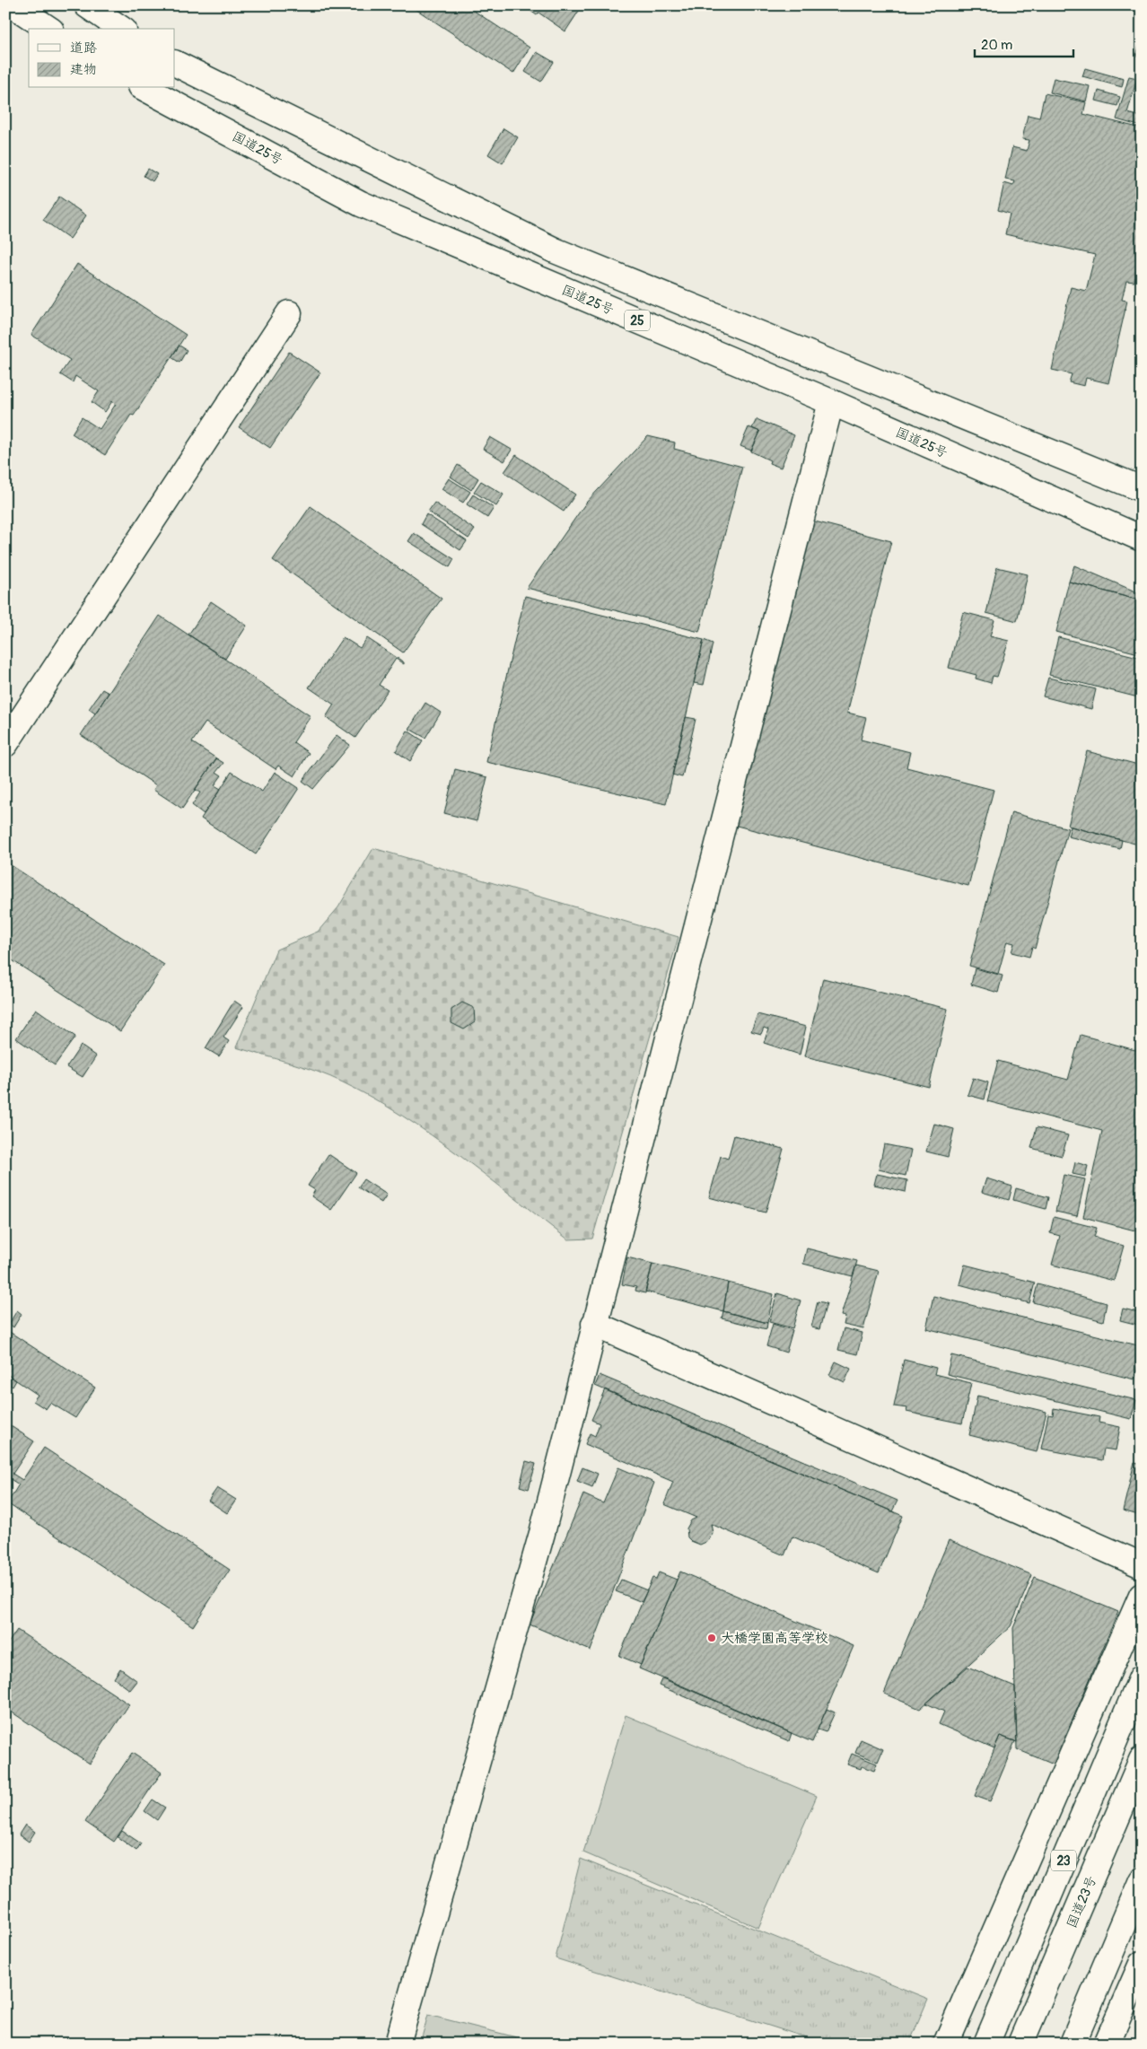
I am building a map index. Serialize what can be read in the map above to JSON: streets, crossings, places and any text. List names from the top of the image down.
{
  "streets": {
    "main road": [
      "国道25号",
      "25",
      "23",
      "国道23号"
    ]
  },
  "places": ["大橋学園高等学校"],
  "legend": ["道路", "建物"],
  "scale_bar": "20 m"
}
